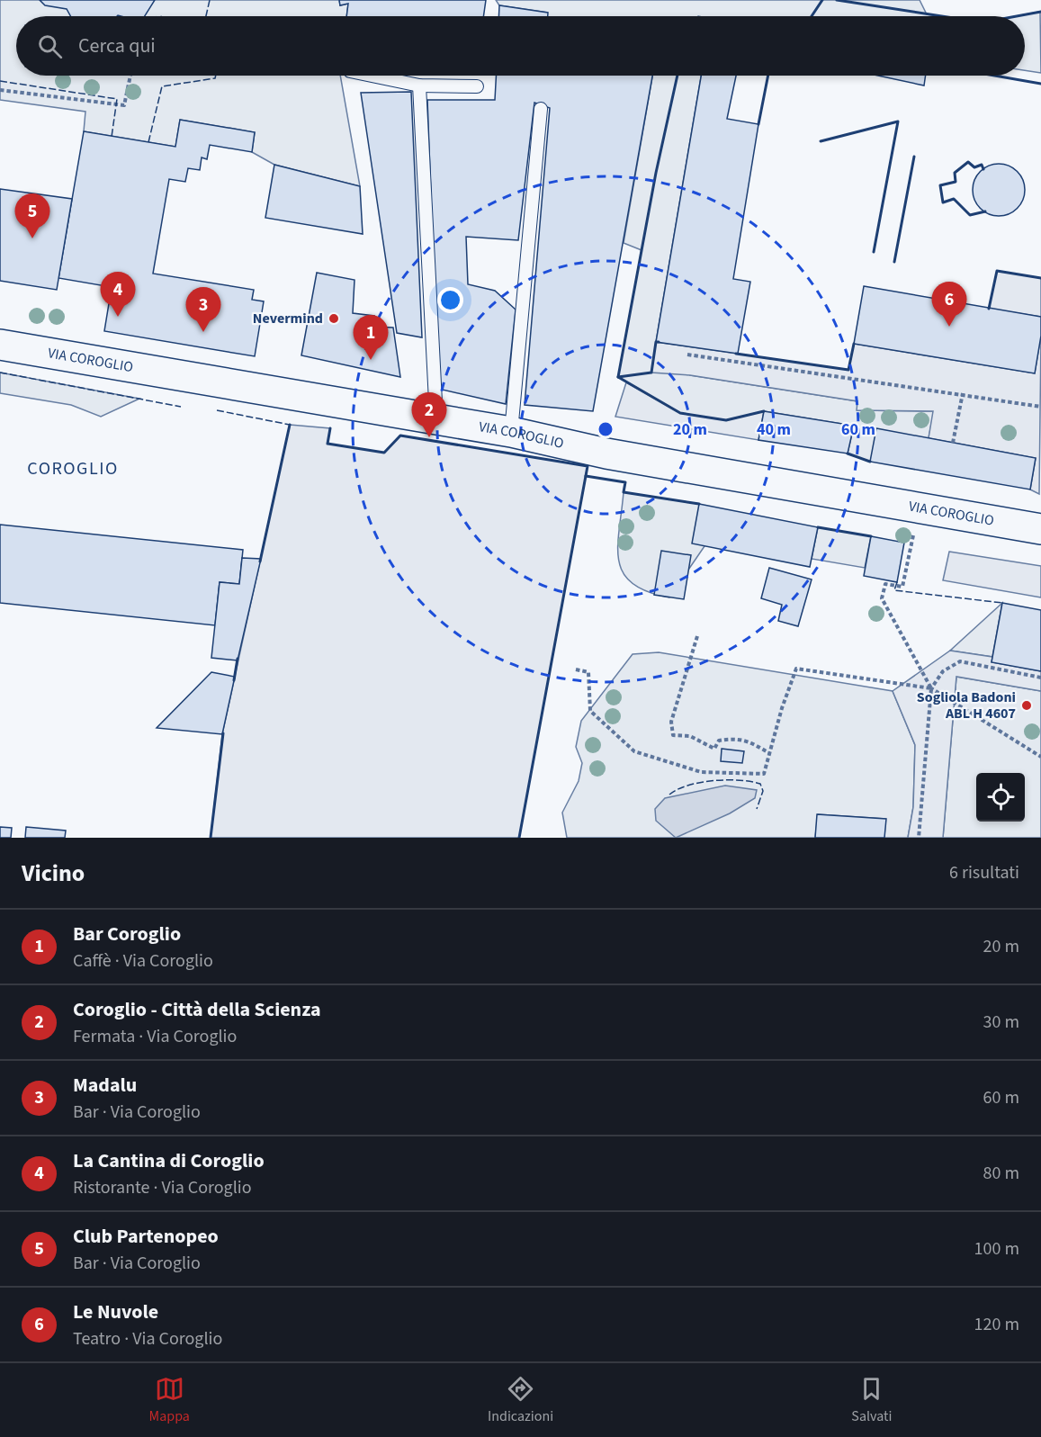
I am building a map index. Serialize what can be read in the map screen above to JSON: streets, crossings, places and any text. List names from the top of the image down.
{
  "streets": {
    "street": ["VIA COROGLIO"]
  },
  "districts": ["COROGLIO"],
  "places": ["Nevermind", "Sogliola Badoni ABL H 4607"],
  "page": {
    "search": "Cerca qui",
    "pins": [
      "5",
      "4",
      "6",
      "3",
      "1",
      "2"
    ],
    "heading": ["Vicino", "6 risultati"],
    "list": [
      {
        "mark": "1",
        "name": "Bar Coroglio",
        "note": "Caffè · Via Coroglio",
        "value": "20 m"
      },
      {
        "mark": "2",
        "name": "Coroglio - Città della Scienza",
        "note": "Fermata · Via Coroglio",
        "value": "30 m"
      },
      {
        "mark": "3",
        "name": "Madalu",
        "note": "Bar · Via Coroglio",
        "value": "60 m"
      },
      {
        "mark": "4",
        "name": "La Cantina di Coroglio",
        "note": "Ristorante · Via Coroglio",
        "value": "80 m"
      },
      {
        "mark": "5",
        "name": "Club Partenopeo",
        "note": "Bar · Via Coroglio",
        "value": "100 m"
      },
      {
        "mark": "6",
        "name": "Le Nuvole",
        "note": "Teatro · Via Coroglio",
        "value": "120 m"
      }
    ],
    "nav": ["Mappa", "Indicazioni", "Salvati"]
  },
  "rings": ["20 m", "40 m", "60 m"]
}
